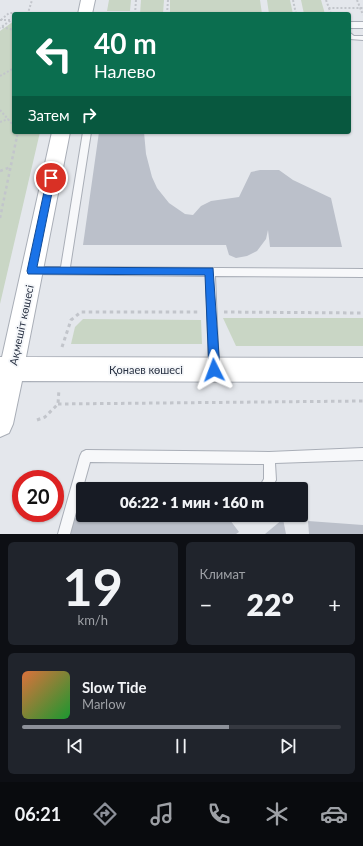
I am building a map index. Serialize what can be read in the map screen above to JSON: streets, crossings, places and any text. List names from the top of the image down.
{
  "streets": {
    "main road": ["Ақмешіт көшесі", "Қонаев көшесі"]
  },
  "crossings": [
    ["Ақмешіт көшесі", "Қонаев көшесі"]
  ],
  "page": {
    "turn": ["40 m", "Налево"],
    "then": "Затем",
    "limit": "20",
    "trip": "06:22 · 1 мин · 160 m",
    "tile": [
      ["19", "km/h"],
      "Климат"
    ],
    "heat": ["−", "22°", "+"],
    "song": ["Slow Tide", "Marlow"],
    "tabs": "06:21"
  }
}
